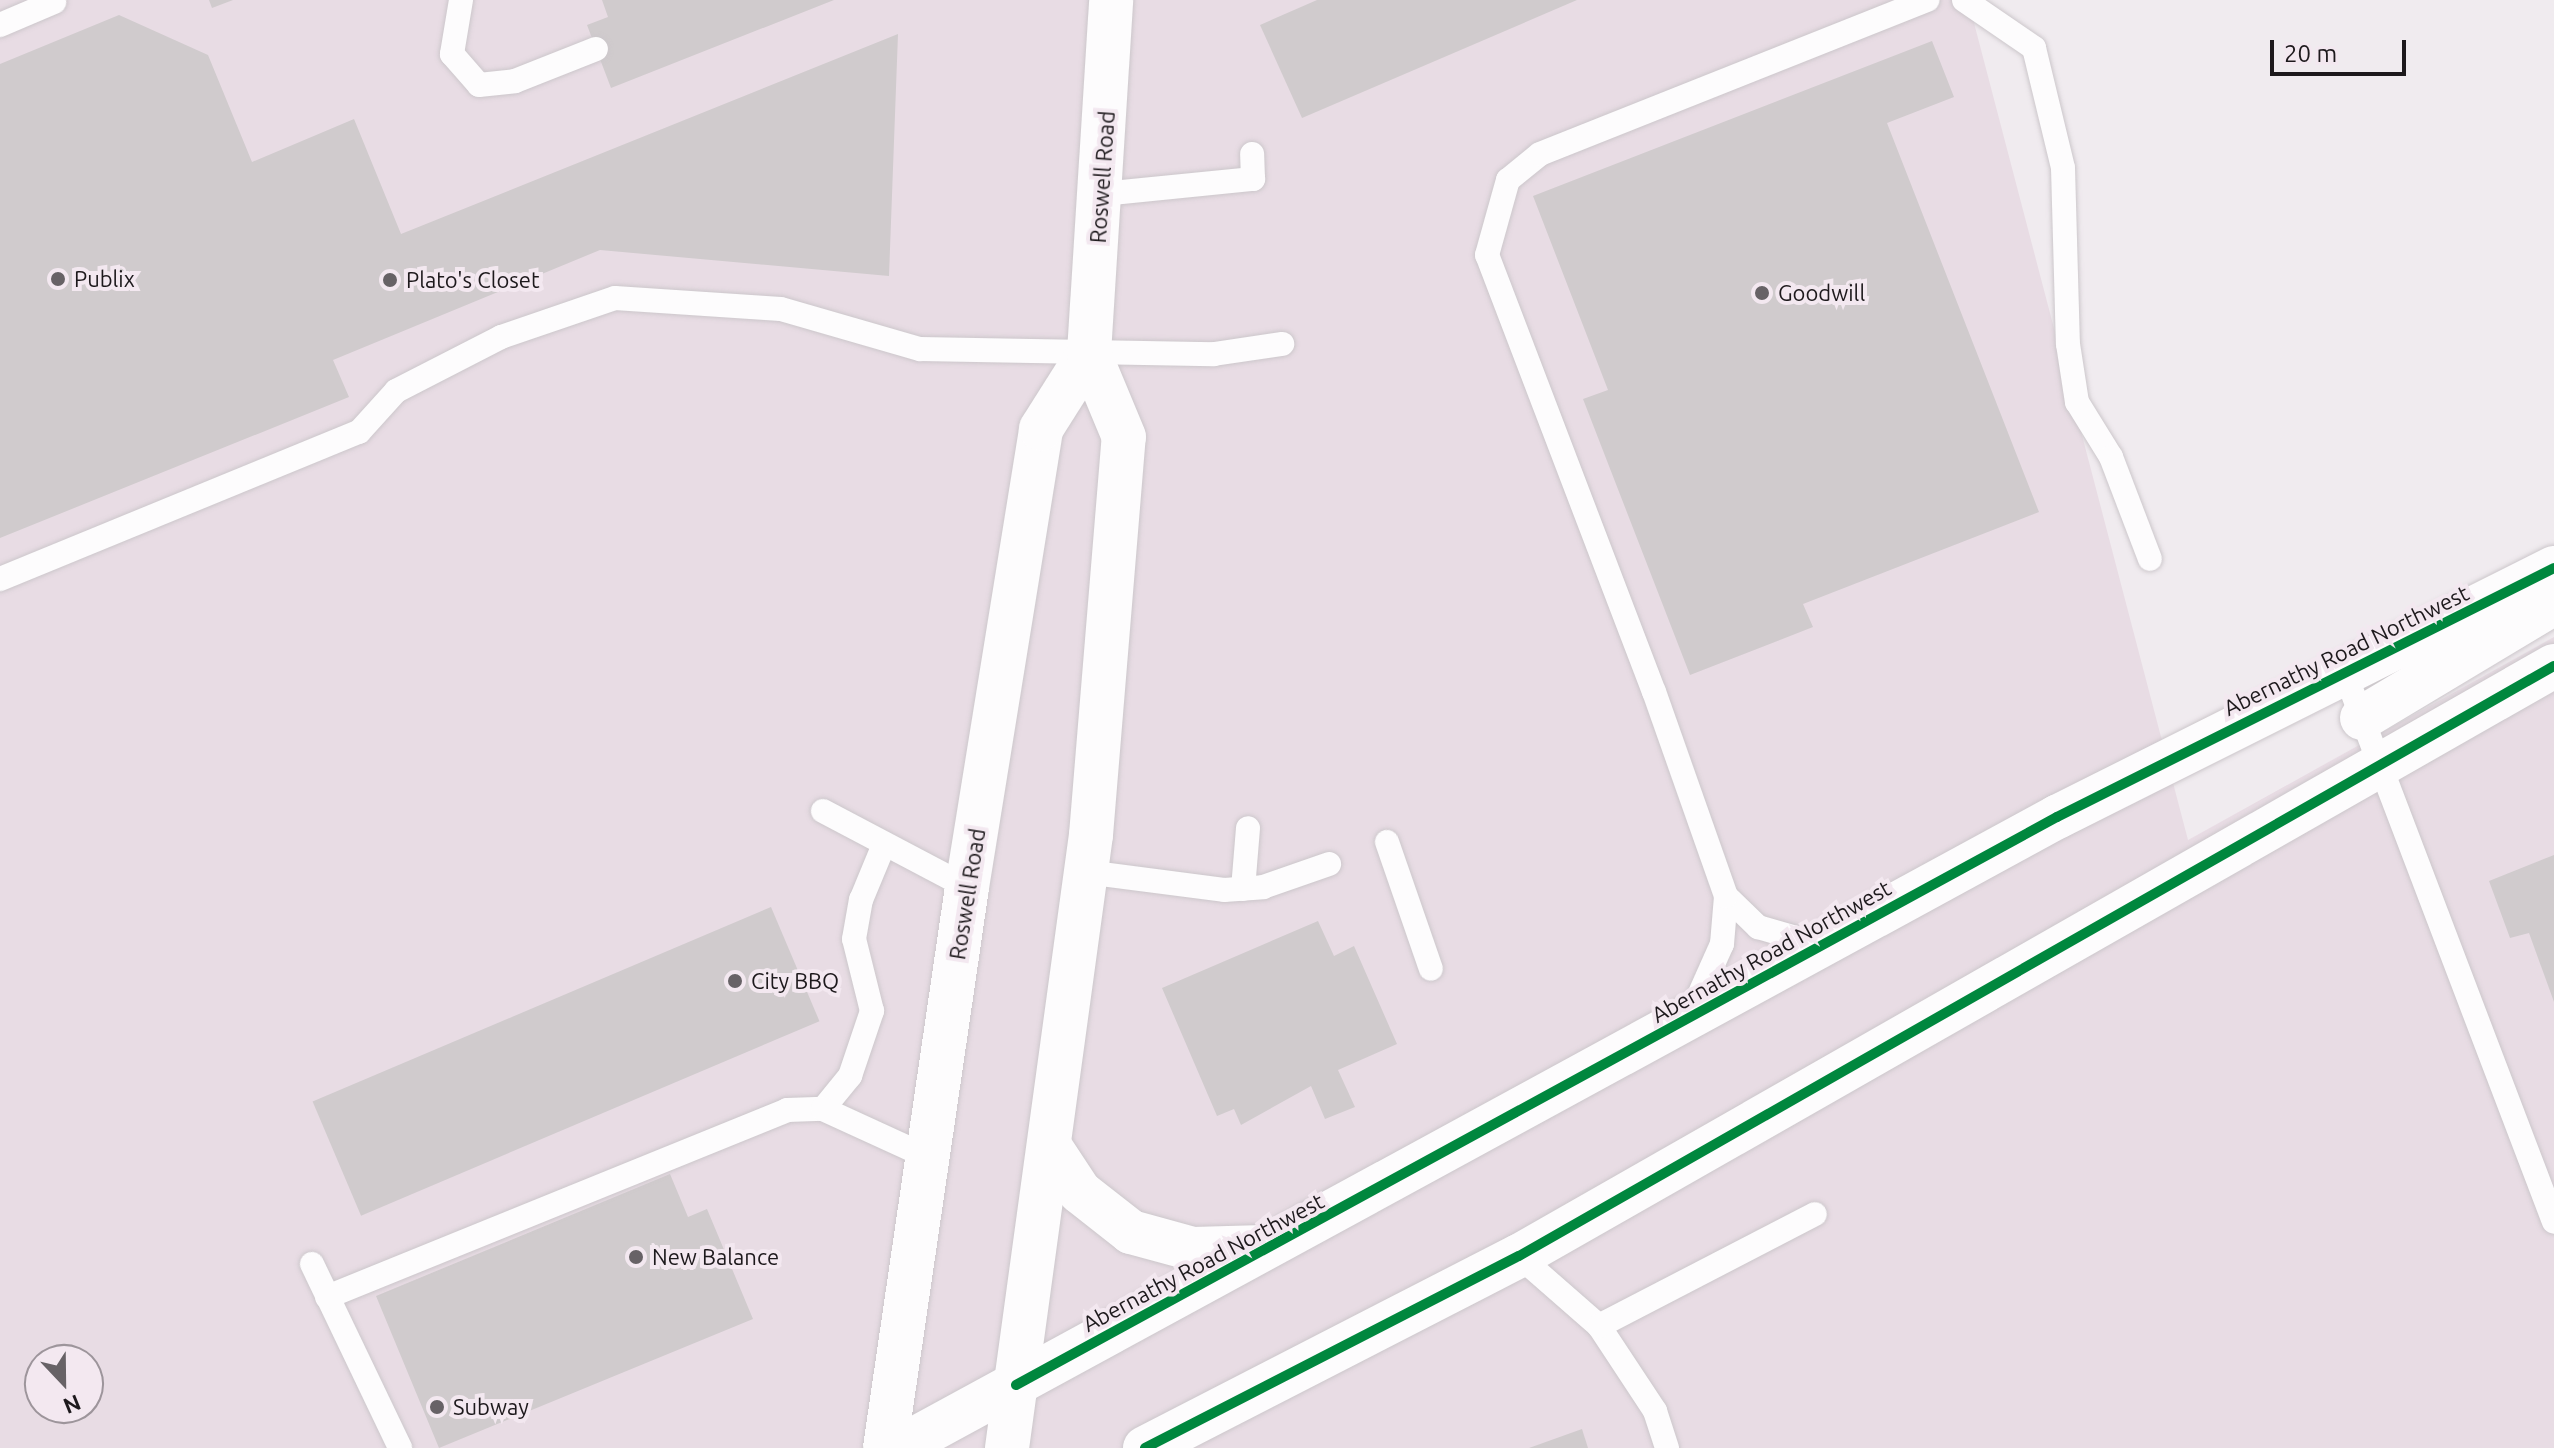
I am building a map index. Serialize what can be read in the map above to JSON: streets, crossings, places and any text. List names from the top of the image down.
{
  "streets": {
    "main road": ["Roswell Road", "Abernathy Road Northwest"]
  },
  "crossings": [
    ["Roswell Road", "Abernathy Road Northwest"]
  ],
  "places": [
    "Publix",
    "Plato's Closet",
    "Goodwill",
    "City BBQ",
    "New Balance",
    "Subway"
  ],
  "scale_bar": "20 m",
  "north": "bottom"
}
